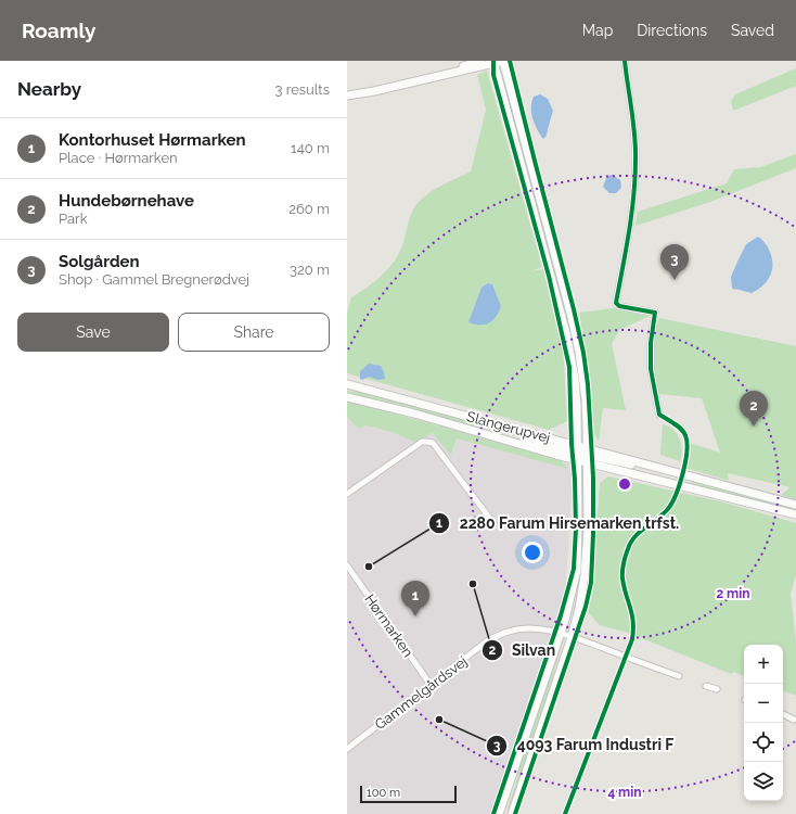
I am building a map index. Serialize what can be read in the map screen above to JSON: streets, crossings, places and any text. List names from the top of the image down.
{
  "streets": {
    "street": ["Slangerupvej", "Hørmarken", "Gammelgårdsvej"]
  },
  "crossings": [
    ["Hørmarken", "Gammelgårdsvej"]
  ],
  "places": ["2280 Farum Hirsemarken trfst.", "Silvan", "4093 Farum Industri F"],
  "scale_bar": "100 m",
  "page": {
    "header": "Roamly",
    "nav": ["Map", "Directions", "Saved"],
    "heading": ["Nearby", "3 results"],
    "list": [
      {
        "mark": "1",
        "name": "Kontorhuset Hørmarken",
        "note": "Place · Hørmarken",
        "value": "140 m"
      },
      {
        "mark": "2",
        "name": "Hundebørnehave",
        "note": "Park",
        "value": "260 m"
      },
      {
        "mark": "3",
        "name": "Solgården",
        "note": "Shop · Gammel Bregnerødvej",
        "value": "320 m"
      }
    ],
    "pins": ["3", "2", "1"],
    "buttons": ["Save", "Share"],
    "map_buttons": ["+", "−"],
    "scale": "100 m"
  },
  "rings": ["2 min", "4 min"]
}
